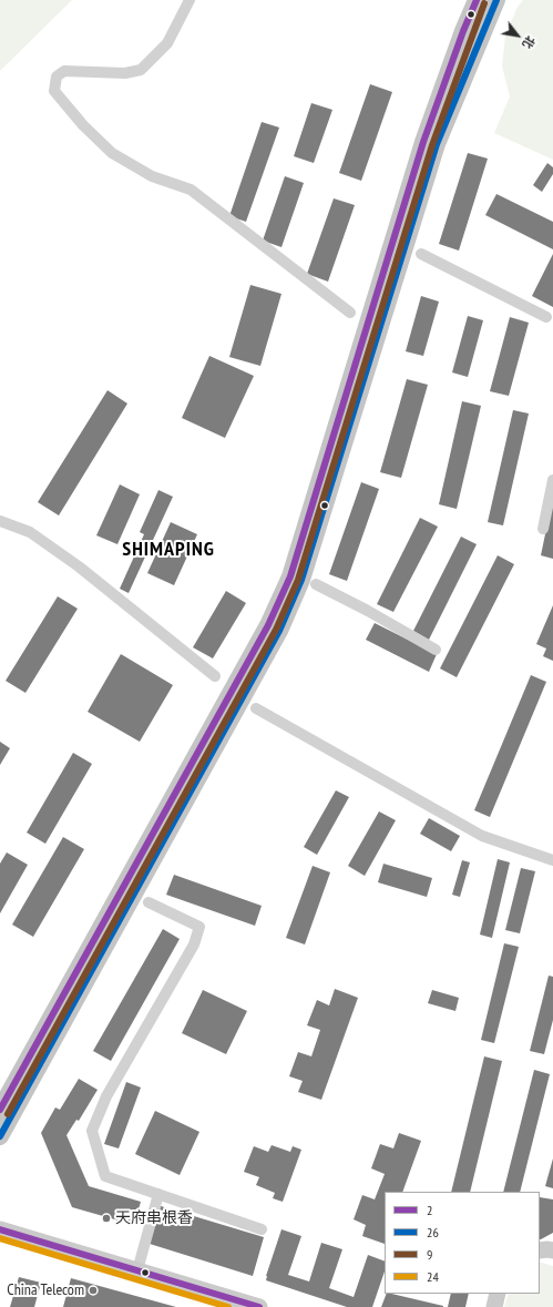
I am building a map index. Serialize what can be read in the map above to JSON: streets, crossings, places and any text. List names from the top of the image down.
{
  "districts": ["SHIMAPING"],
  "places": ["天府串根香", "China Telecom"],
  "lines": [
    "transit line 2",
    "transit line 26",
    "transit line 9",
    "transit line 24"
  ],
  "legend": [
    "2",
    "26",
    "9",
    "24"
  ],
  "north": "bottom right"
}
